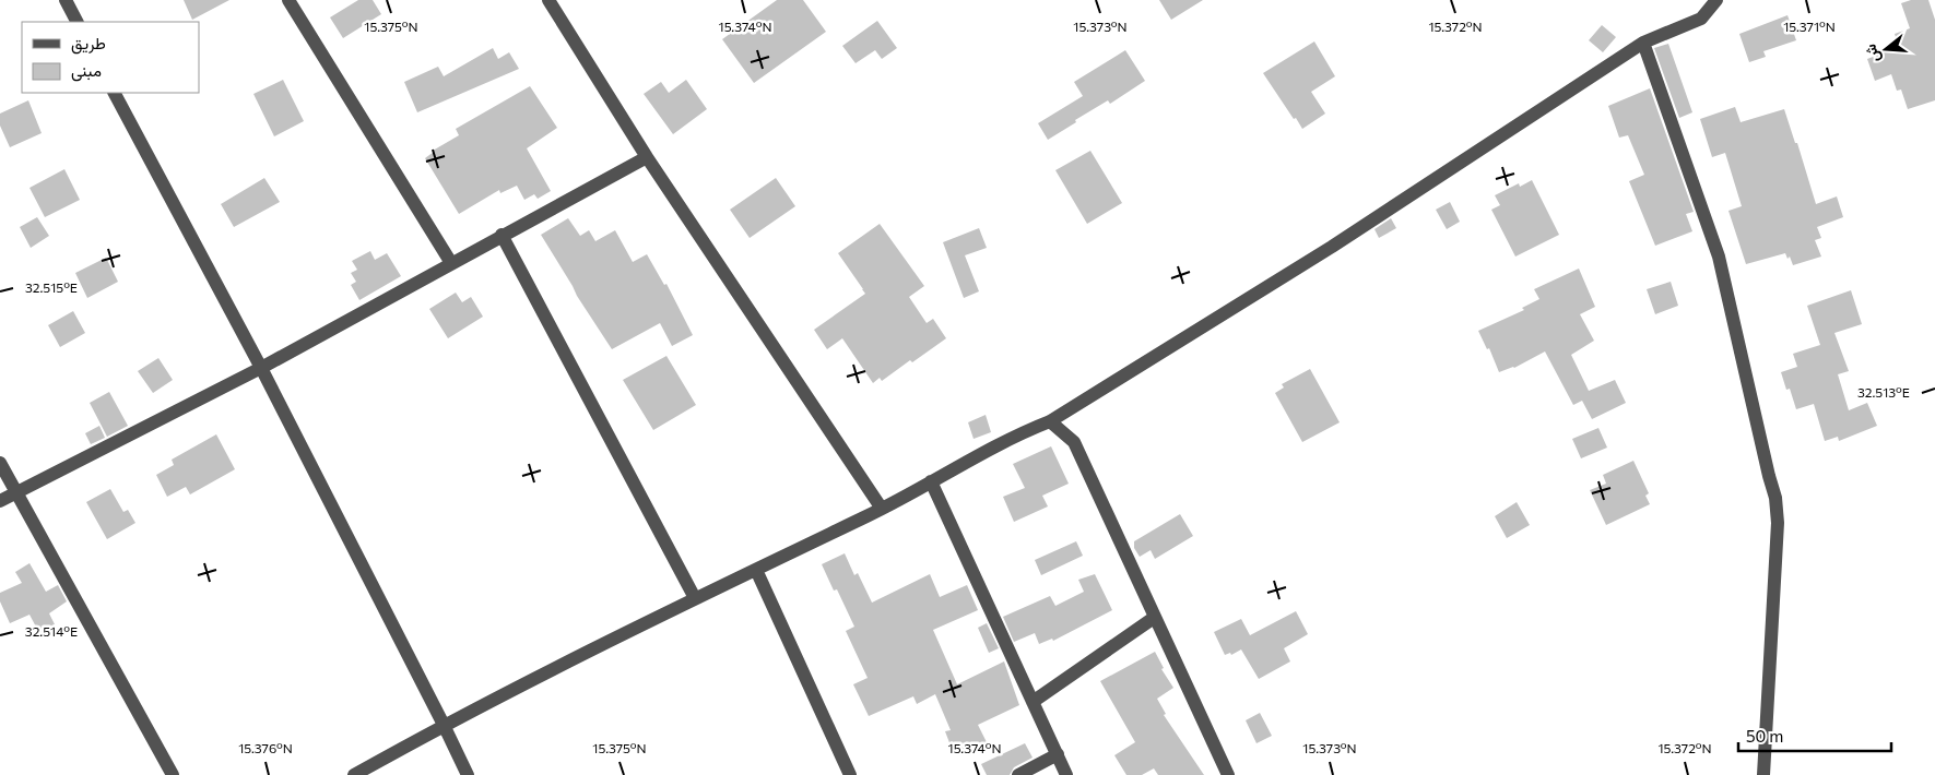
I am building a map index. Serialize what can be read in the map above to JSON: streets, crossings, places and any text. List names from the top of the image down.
{
  "legend": ["طريق", "مبنى"],
  "scale_bar": "50 m",
  "north": "left",
  "coordinates": [
    "15.375°N",
    "15.374°N",
    "15.373°N",
    "15.372°N",
    "15.371°N",
    "32.515°E",
    "32.513°E",
    "32.514°E",
    "15.376°N"
  ]
}
